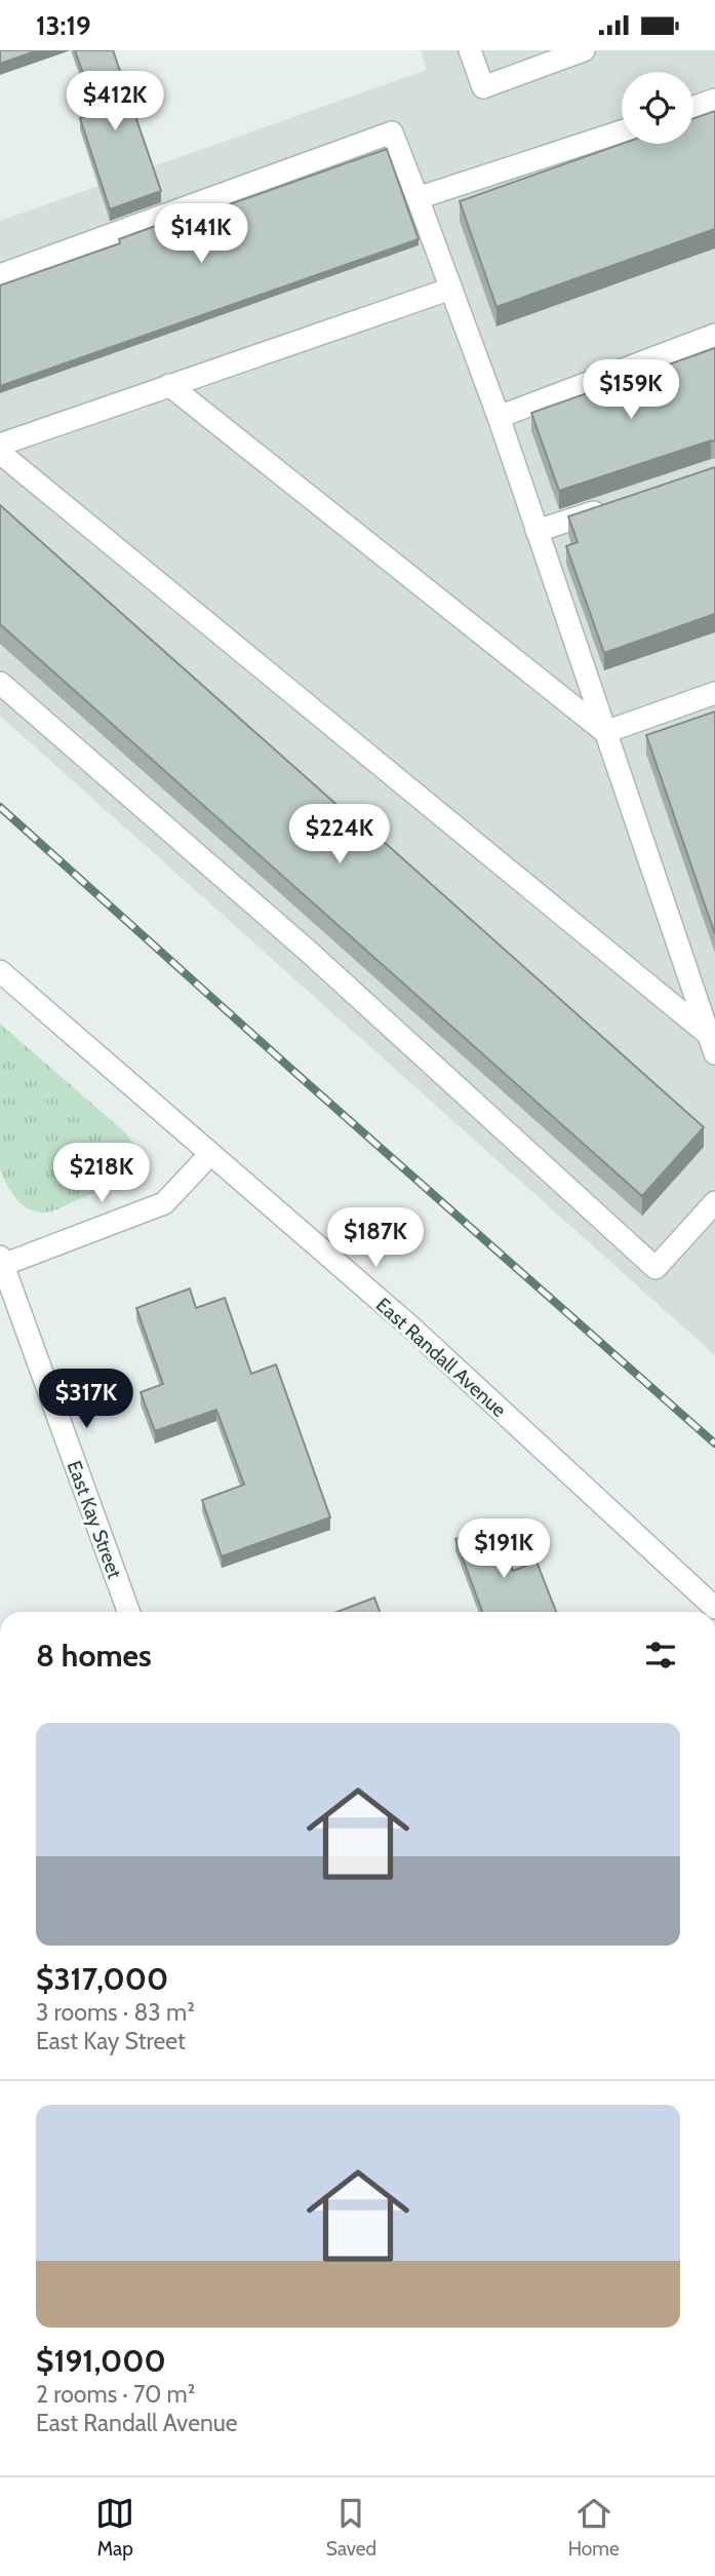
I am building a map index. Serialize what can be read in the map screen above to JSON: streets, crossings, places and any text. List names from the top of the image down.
{
  "streets": {
    "street": ["East Randall Avenue", "East Kay Street"]
  },
  "page": {
    "status": "13:19",
    "price": [
      "$412K",
      "$141K",
      "$159K",
      "$224K",
      "$218K",
      "$187K",
      "$317K",
      "$191K"
    ],
    "heading": "8 homes",
    "list": [
      {
        "name": "$317,000",
        "note": "3 rooms · 83 m² · East Kay Street"
      },
      {
        "name": "$191,000",
        "note": "2 rooms · 70 m² · East Randall Avenue"
      }
    ],
    "tabs": ["Map", "Saved", "Home"]
  }
}
